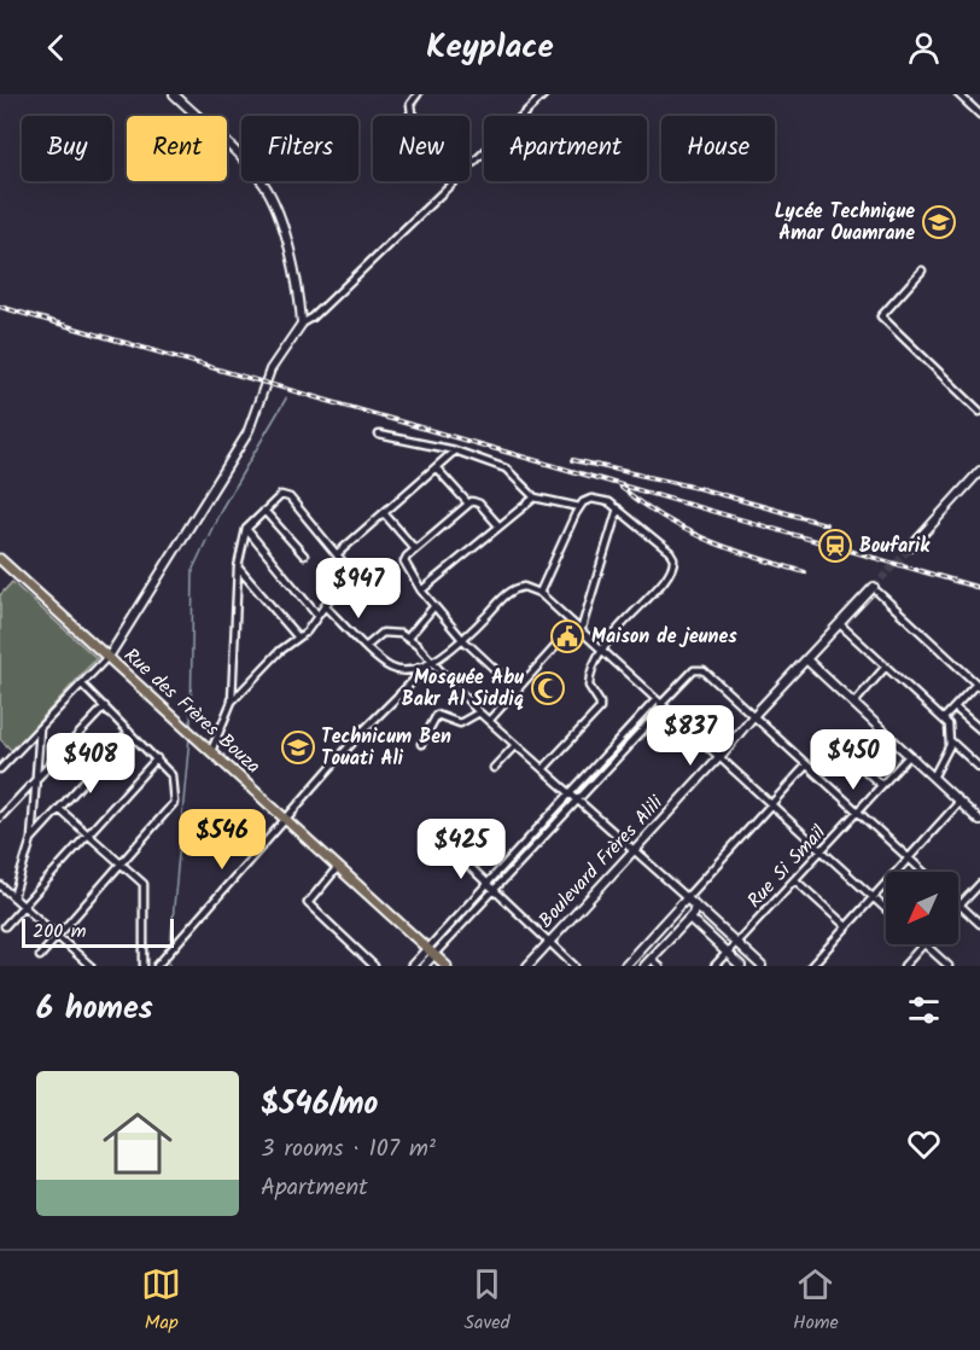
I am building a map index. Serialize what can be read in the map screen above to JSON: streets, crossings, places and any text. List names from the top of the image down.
{
  "streets": {
    "main road": ["Rue des Frères Bouza", "Boulevard Frères Alili"],
    "street": ["Rue Si Smaïl"]
  },
  "places": {
    "school or university": ["Lycée Technique Amar Ouamrane", "Technicum Ben Touati Ali"],
    "station": ["Boufarik"],
    "public building": ["Maison de jeunes"],
    "mosque": ["Mosquée Abu Bakr Al Siddiq"]
  },
  "scale_bar": "200 m",
  "north": "bottom left",
  "page": {
    "header": "Keyplace",
    "chip": [
      "Buy",
      "Rent",
      "Filters",
      "New",
      "Apartment",
      "House"
    ],
    "price": [
      "$947",
      "$837",
      "$450",
      "$408",
      "$546",
      "$425"
    ],
    "scale": "200 m",
    "heading": "6 homes",
    "list": [
      {
        "name": "$546/mo",
        "note": "3 rooms · 107 m² · Apartment"
      }
    ],
    "tabs": ["Map", "Saved", "Home"]
  }
}
